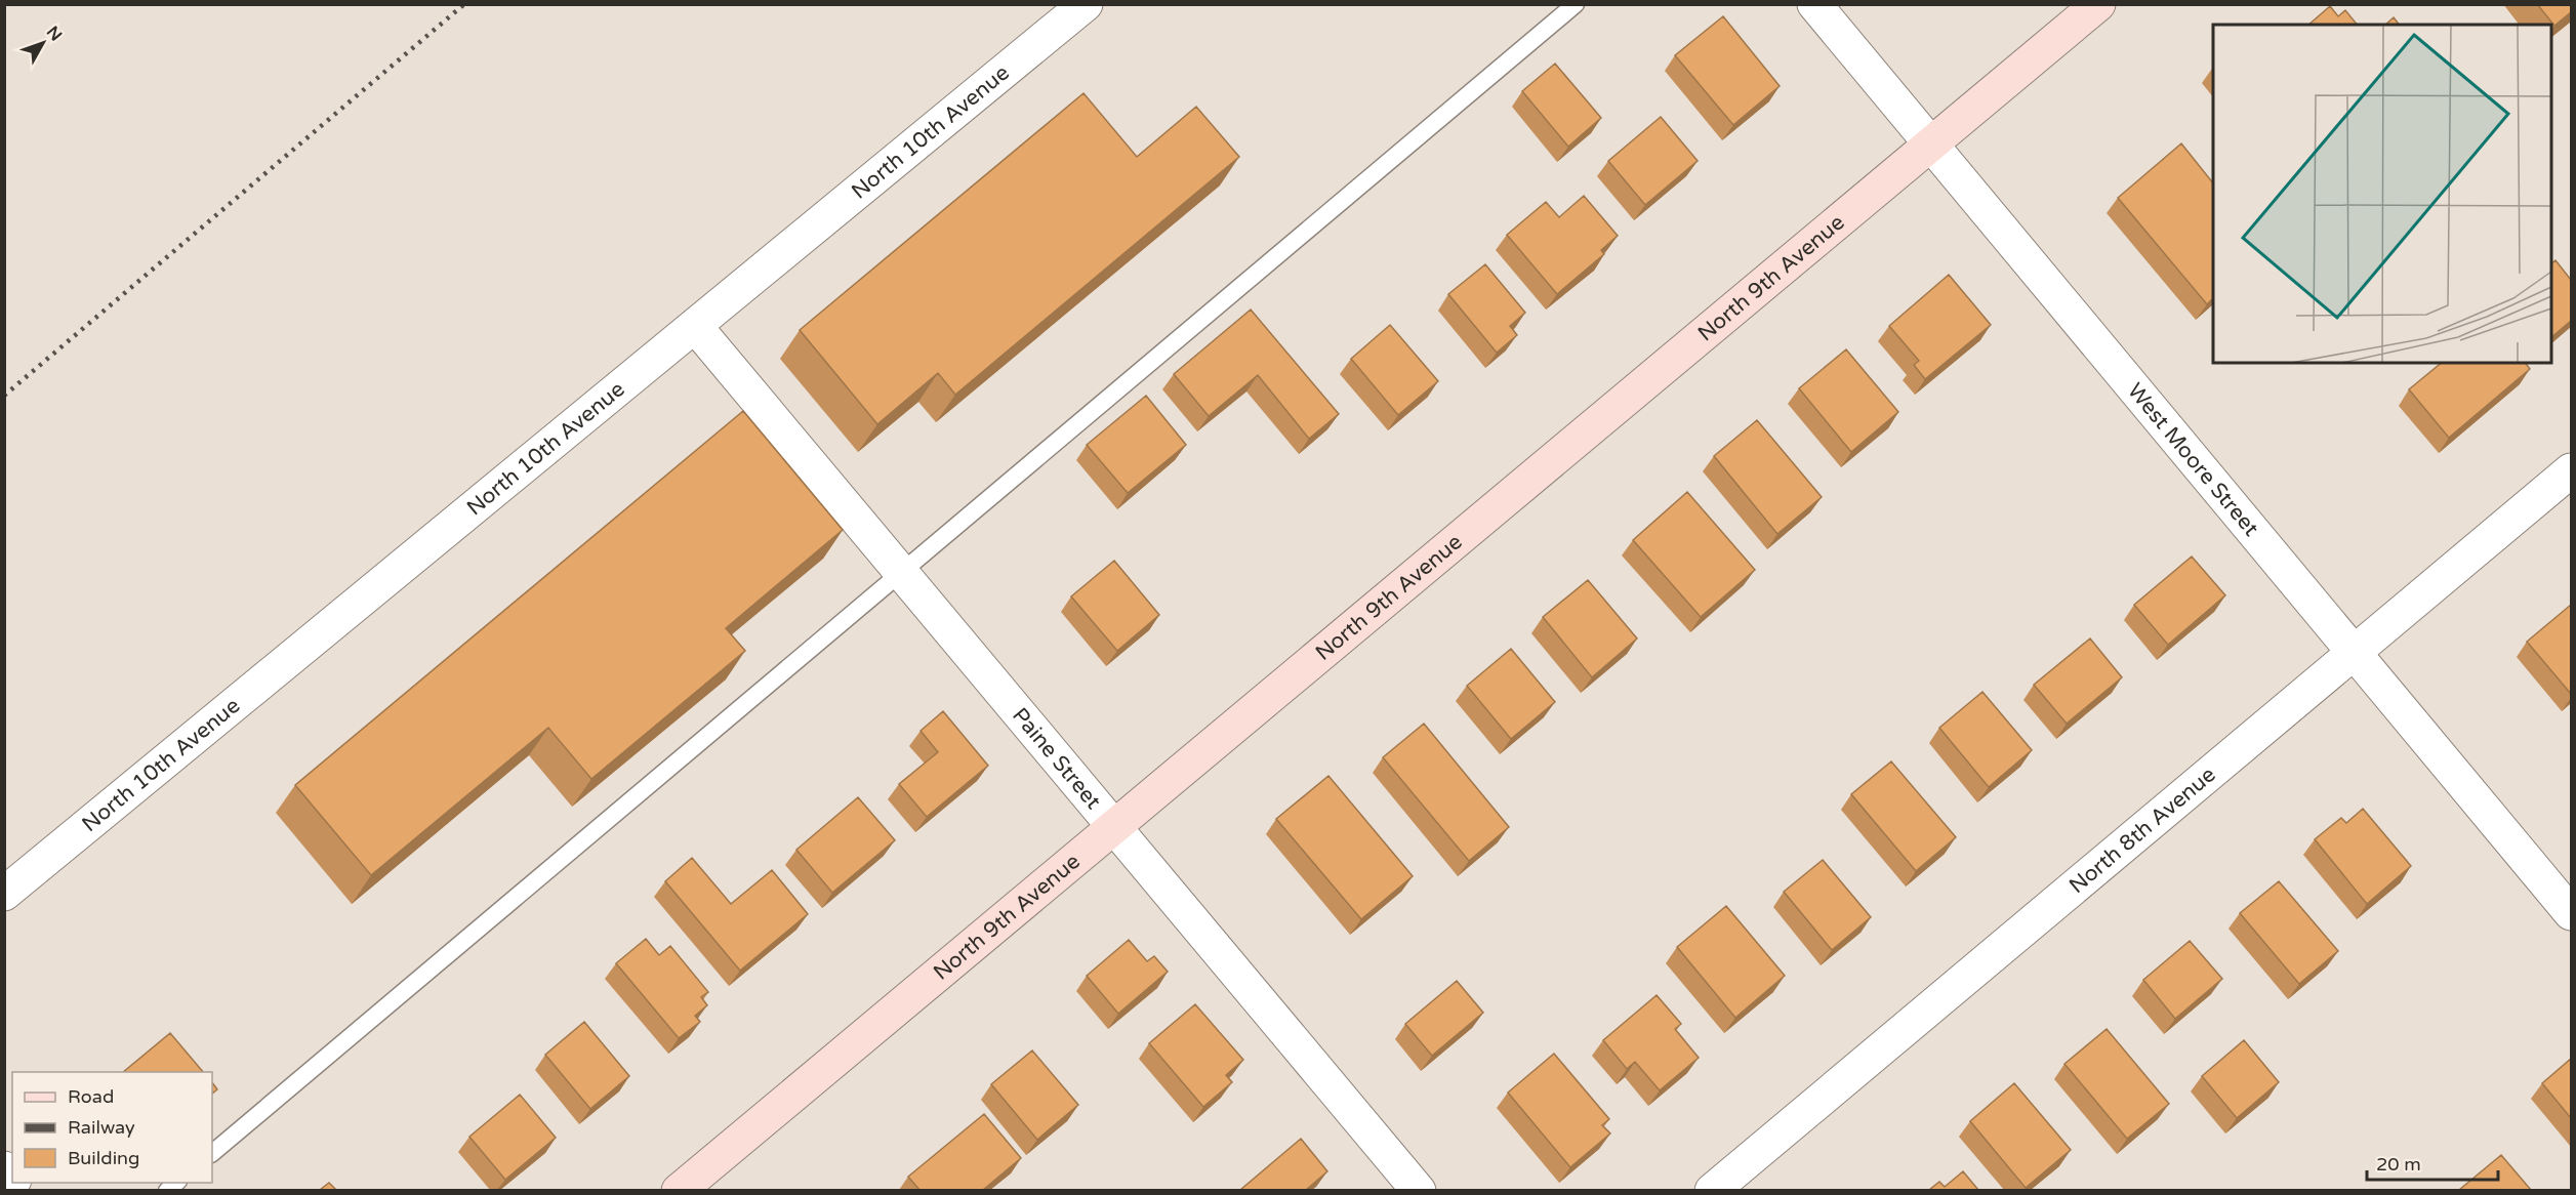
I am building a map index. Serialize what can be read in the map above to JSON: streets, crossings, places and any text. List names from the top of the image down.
{
  "streets": {
    "street": [
      "North 10th Avenue",
      "North 9th Avenue",
      "West Moore Street",
      "Paine Street",
      "North 8th Avenue"
    ]
  },
  "crossings": [
    ["North 10th Avenue", "Paine Street"],
    ["North 9th Avenue", "West Moore Street"],
    ["North 9th Avenue", "Paine Street"],
    ["West Moore Street", "North 8th Avenue"]
  ],
  "legend": ["Road", "Railway", "Building"],
  "scale_bar": "20 m",
  "north": "top right"
}
